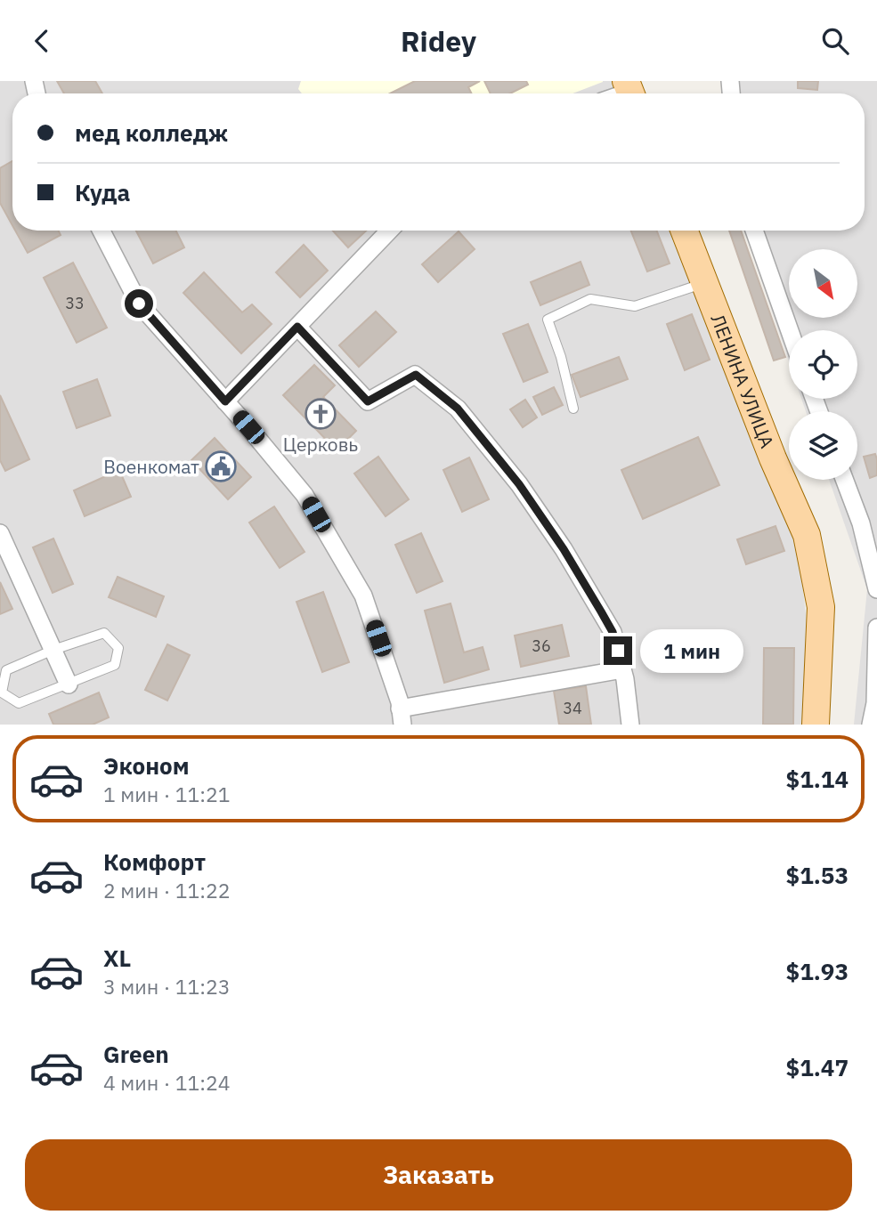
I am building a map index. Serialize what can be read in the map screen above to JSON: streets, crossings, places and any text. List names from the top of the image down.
{
  "streets": {
    "main road": ["ЛЕНИНА УЛИЦА"]
  },
  "places": {
    "church": ["Церковь"],
    "public building": ["Военкомат"]
  },
  "house_numbers": ["33", "36", "34"],
  "north": "bottom right",
  "page": {
    "header": "Ridey",
    "banner": ["мед колледж", "Куда"],
    "bubble": "1 мин",
    "list": [
      {
        "name": "Эконом",
        "note": "1 мин · 11:21",
        "value": "$1.14"
      },
      {
        "name": "Комфорт",
        "note": "2 мин · 11:22",
        "value": "$1.53"
      },
      {
        "name": "XL",
        "note": "3 мин · 11:23",
        "value": "$1.93"
      },
      {
        "name": "Green",
        "note": "4 мин · 11:24",
        "value": "$1.47"
      }
    ],
    "buttons": "Заказать"
  }
}
